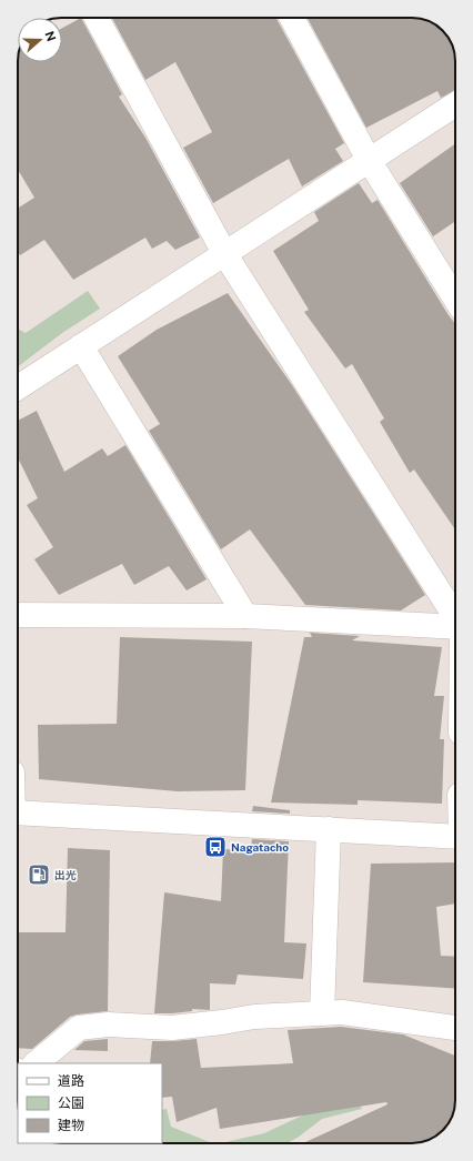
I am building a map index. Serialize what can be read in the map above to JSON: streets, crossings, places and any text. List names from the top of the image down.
{
  "places": {
    "bus stop": ["Nagatacho"],
    "fuel station": ["出光"]
  },
  "legend": ["道路", "公園", "建物"],
  "north": "right"
}
